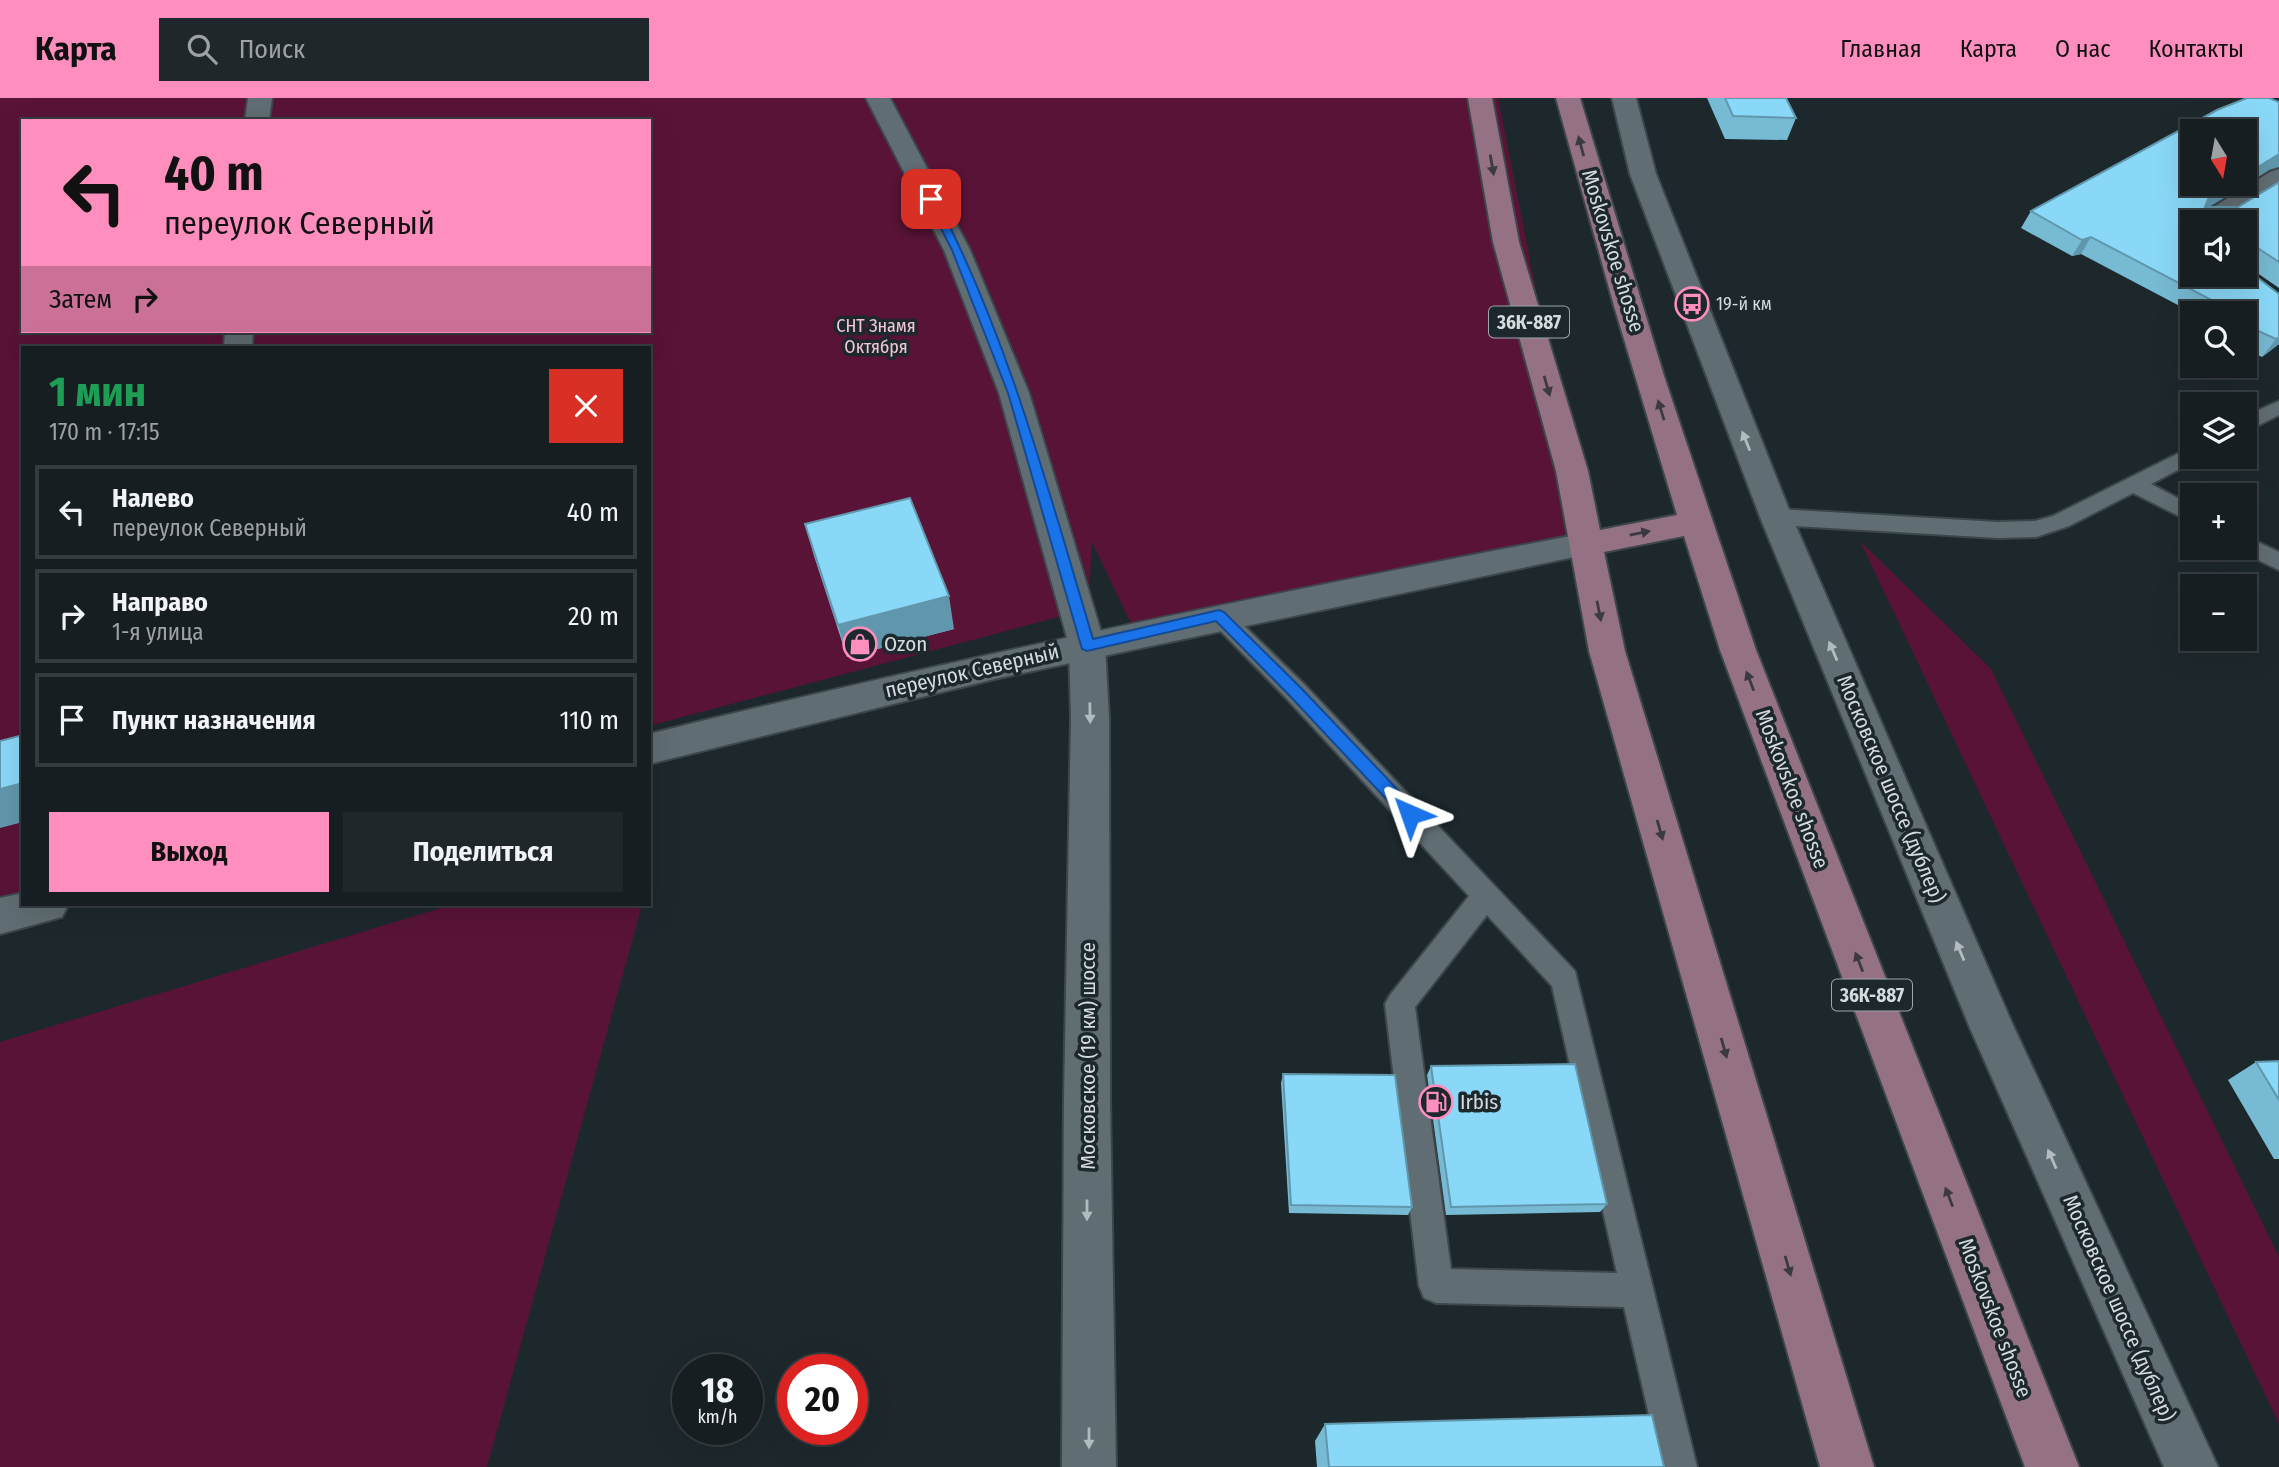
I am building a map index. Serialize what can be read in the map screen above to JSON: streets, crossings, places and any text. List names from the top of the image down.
{
  "streets": {
    "main road": ["Moskovskoe shosse", "36К-887"],
    "street": ["переулок Северный", "Московское шоссе (дублер)", "Московское (19 км) шоссе"]
  },
  "crossings": [
    ["36К-887", "переулок Северный"],
    ["переулок Северный", "Московское (19 км) шоссе"]
  ],
  "one_way": ["Московское шоссе (дублер)", "Московское (19 км) шоссе"],
  "parks": ["СНТ Знамя Октября"],
  "places": {
    "bus stop": ["19-й км"],
    "shop": ["Ozon"],
    "fuel station": ["Irbis"]
  },
  "north": "bottom",
  "page": {
    "header": "Карта",
    "search": "Поиск",
    "nav": [
      "Главная",
      "Карта",
      "О нас",
      "Контакты"
    ],
    "map_buttons": ["+", "−"],
    "turn": ["40 m", "переулок Северный"],
    "then": "Затем",
    "heading": ["1 мин", "170 m · 17:15"],
    "list": [
      {
        "name": "Налево",
        "note": "переулок Северный",
        "value": "40 m"
      },
      {
        "name": "Направо",
        "note": "1-я улица",
        "value": "20 m"
      },
      {
        "name": "Пункт назначения",
        "value": "110 m"
      }
    ],
    "buttons": ["Выход", "Поделиться"],
    "speed": "18 km/h",
    "limit": "20"
  }
}
